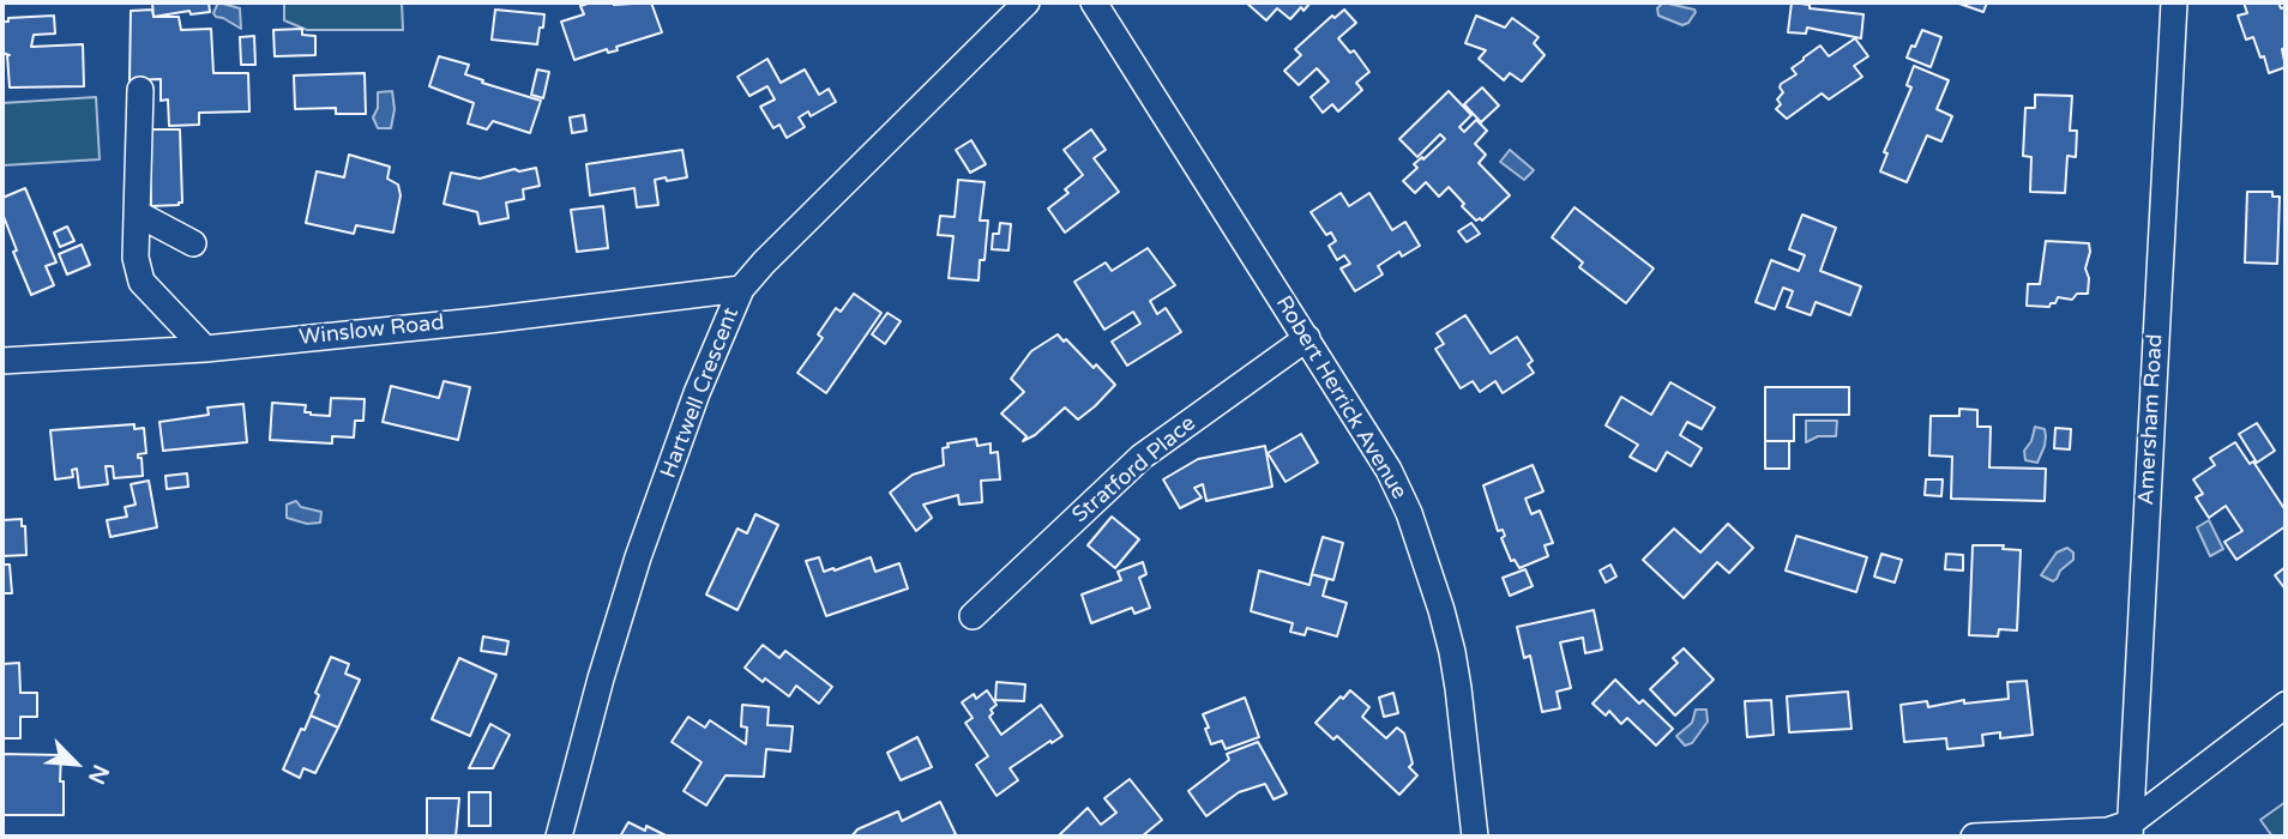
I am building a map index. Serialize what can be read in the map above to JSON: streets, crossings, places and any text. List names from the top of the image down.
{
  "streets": {
    "street": [
      "Winslow Road",
      "Hartwell Crescent",
      "Robert Herrick Avenue",
      "Amersham Road",
      "Stratford Place"
    ]
  },
  "crossings": [
    ["Winslow Road", "Hartwell Crescent"],
    ["Robert Herrick Avenue", "Stratford Place"]
  ],
  "north": "bottom right"
}
